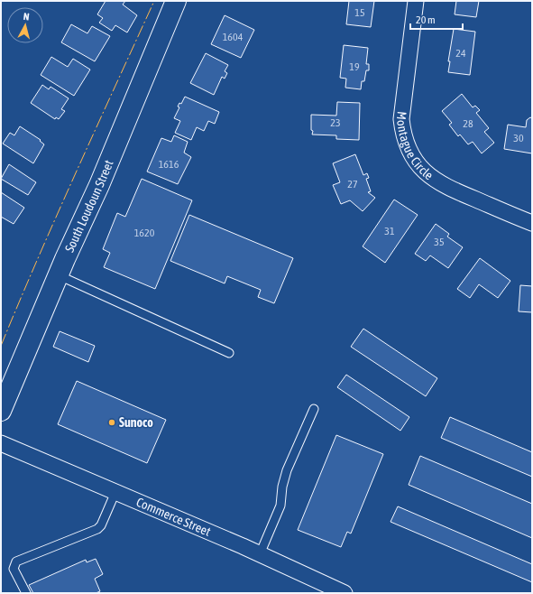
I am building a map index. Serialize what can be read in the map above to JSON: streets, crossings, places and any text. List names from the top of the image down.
{
  "streets": {
    "street": ["Montague Circle", "South Loudoun Street", "Commerce Street"]
  },
  "places": ["Sunoco"],
  "house_numbers": [
    "15",
    "1604",
    "24",
    "19",
    "23",
    "28",
    "30",
    "1616",
    "27",
    "31",
    "1620",
    "35"
  ],
  "scale_bar": "20 m",
  "north": "top"
}
